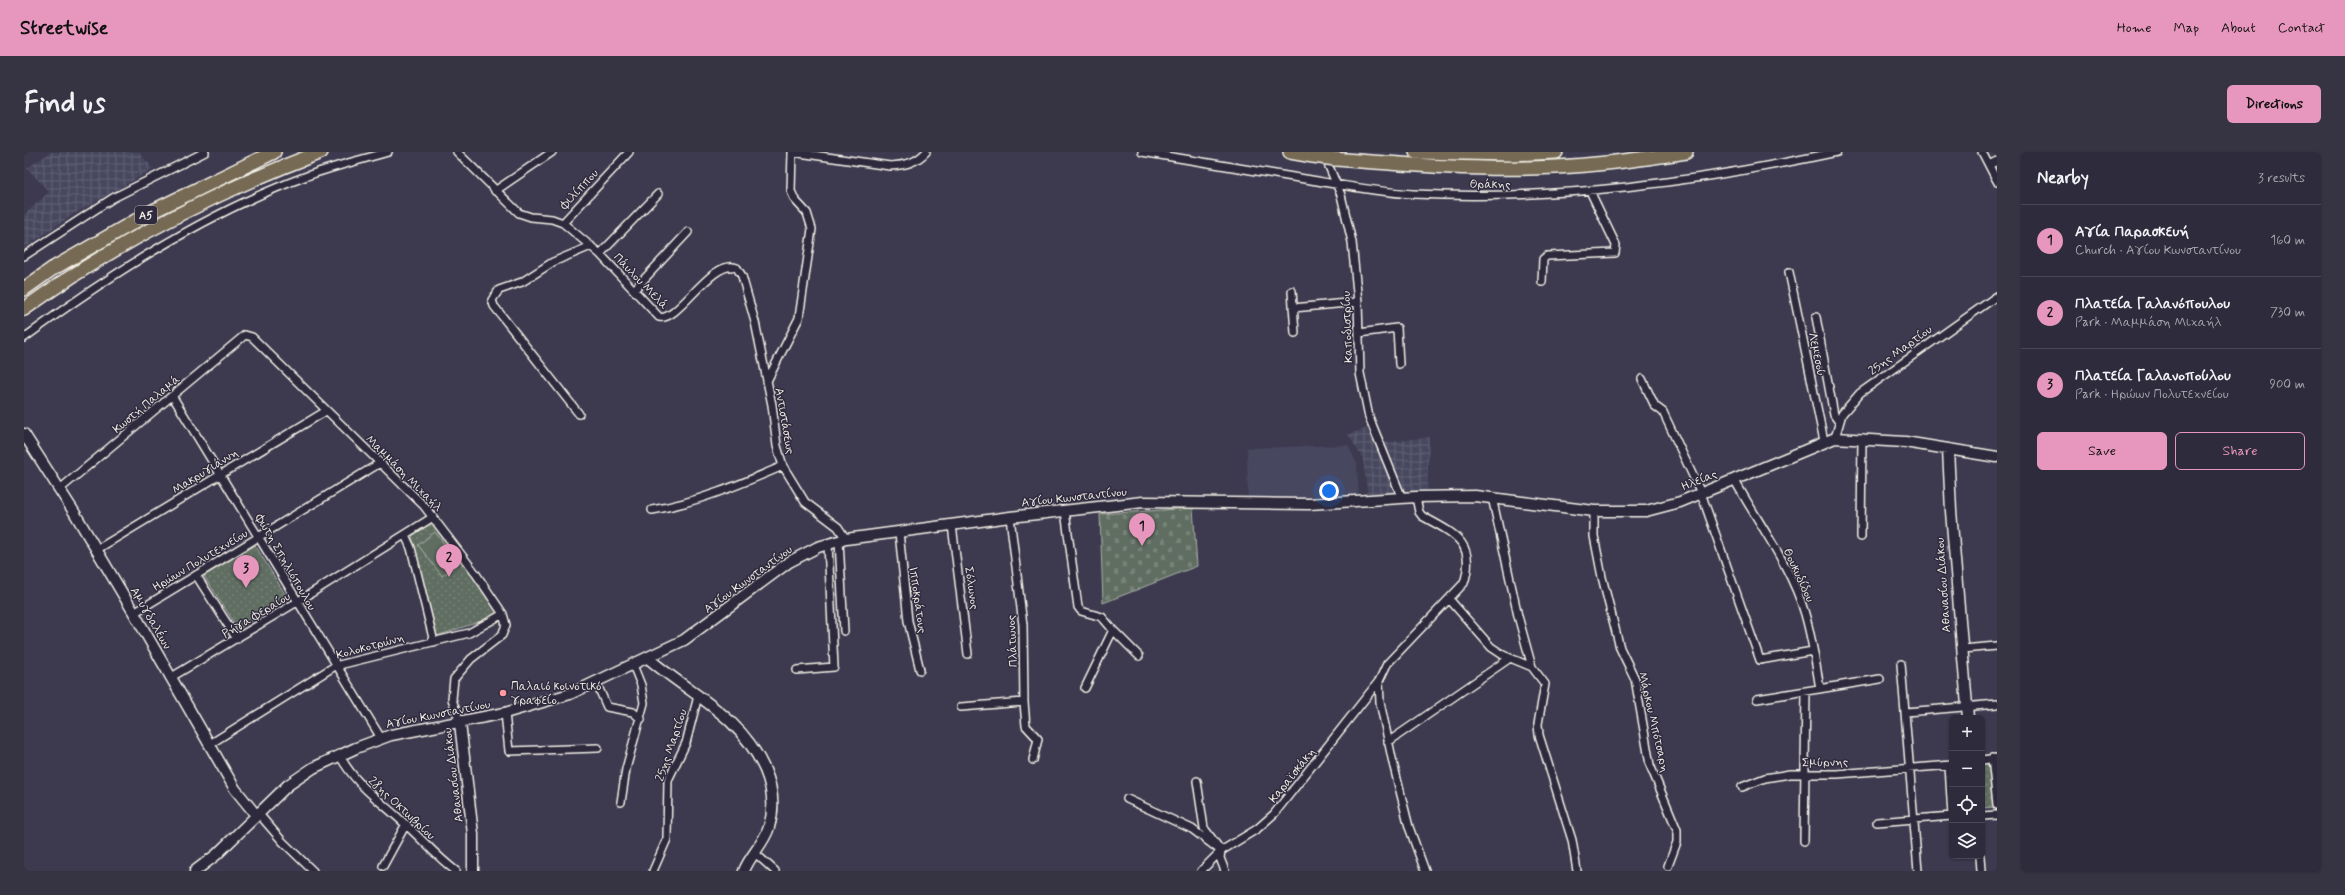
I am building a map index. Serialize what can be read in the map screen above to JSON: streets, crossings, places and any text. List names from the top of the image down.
{
  "streets": {
    "highway": ["Α5"],
    "main road": [
      "Ηλείας",
      "Αγίου Κωνσταντίνου",
      "Αθανασίου Διάκου",
      "Αμυγδαλέων"
    ],
    "street": [
      "Θράκης",
      "Φιλίππου",
      "Πάυλου Μελά",
      "Καποδιστρίου",
      "25ης Μαρτίου",
      "Λεμεσού",
      "Κωστή Παλαμά",
      "Αντιστάσεως",
      "Μακρυγιάννη",
      "Μαμμάση Μιχαήλ",
      "Ηρώων Πολυτεχνείου",
      "Φώτη Σπηλιόπουλου",
      "Θουκυδίδου",
      "Σόλωνος",
      "Ιπποκράτους",
      "Ρήγα Φεραίου",
      "Πλάτωνος",
      "Κολοκοτρώνη",
      "Μάρκου Μπότσαρη",
      "Σμύρνης",
      "Καραϊσκάκη",
      "28ης Οκτωβρίου"
    ]
  },
  "crossings": [
    ["Θράκης", "Καποδιστρίου"],
    ["Φιλίππου", "Πάυλου Μελά"],
    ["Πάυλου Μελά", "Αντιστάσεως"],
    ["Καποδιστρίου", "Ηλείας"],
    ["Καποδιστρίου", "Αγίου Κωνσταντίνου"],
    ["25ης Μαρτίου", "Ηλείας"],
    ["Λεμεσού", "Ηλείας"],
    ["Κωστή Παλαμά", "Μαμμάση Μιχαήλ"],
    ["Κωστή Παλαμά", "Φώτη Σπηλιόπουλου"],
    ["Κωστή Παλαμά", "Αμυγδαλέων"],
    ["Αντιστάσεως", "Αγίου Κωνσταντίνου"],
    ["Μακρυγιάννη", "Μαμμάση Μιχαήλ"],
    ["Μακρυγιάννη", "Φώτη Σπηλιόπουλου"],
    ["Μακρυγιάννη", "Αμυγδαλέων"],
    ["Μαμμάση Μιχαήλ", "Ηρώων Πολυτεχνείου"],
    ["Μαμμάση Μιχαήλ", "Αθανασίου Διάκου"],
    ["Μαμμάση Μιχαήλ", "Ρήγα Φεραίου"],
    ["Μαμμάση Μιχαήλ", "Κολοκοτρώνη"],
    ["Ηλείας", "Αγίου Κωνσταντίνου"],
    ["Ηλείας", "Θουκυδίδου"],
    ["Ηλείας", "Αθανασίου Διάκου"],
    ["Ηλείας", "Μάρκου Μπότσαρη"],
    ["Ηλείας", "Καραϊσκάκη"],
    ["Αγίου Κωνσταντίνου", "Φώτη Σπηλιόπουλου"],
    ["Αγίου Κωνσταντίνου", "Αθανασίου Διάκου"],
    ["Αγίου Κωνσταντίνου", "Σόλωνος"],
    ["Αγίου Κωνσταντίνου", "Ιπποκράτους"],
    ["Αγίου Κωνσταντίνου", "Αμυγδαλέων"],
    ["Αγίου Κωνσταντίνου", "Πλάτωνος"],
    ["Αγίου Κωνσταντίνου", "28ης Οκτωβρίου"],
    ["Ηρώων Πολυτεχνείου", "Φώτη Σπηλιόπουλου"],
    ["Ηρώων Πολυτεχνείου", "Αμυγδαλέων"],
    ["Φώτη Σπηλιόπουλου", "Ρήγα Φεραίου"],
    ["Φώτη Σπηλιόπουλου", "Κολοκοτρώνη"],
    ["Αθανασίου Διάκου", "Κολοκοτρώνη"],
    ["Ρήγα Φεραίου", "Αμυγδαλέων"],
    ["Αμυγδαλέων", "Κολοκοτρώνη"]
  ],
  "places": ["Παλαιό κοινοτικό γραφείο"],
  "page": {
    "header": "Streetwise",
    "nav": [
      "Home",
      "Map",
      "About",
      "Contact"
    ],
    "buttons": [
      "Directions",
      ["Save", "Share"]
    ],
    "title": "Find us",
    "heading": ["Nearby", "3 results"],
    "list": [
      {
        "mark": "1",
        "name": "Αγία Παρασκευή",
        "note": "Church · Αγίου Κωνσταντίνου",
        "value": "160 m"
      },
      {
        "mark": "2",
        "name": "Πλατεία Γαλανόπουλου",
        "note": "Park · Μαμμάση Μιχαήλ",
        "value": "730 m"
      },
      {
        "mark": "3",
        "name": "Πλατεία Γαλανοπούλου",
        "note": "Park · Ηρώων Πολυτεχνείου",
        "value": "900 m"
      }
    ],
    "pins": ["1", "2", "3"],
    "map_buttons": ["+", "−"]
  }
}
